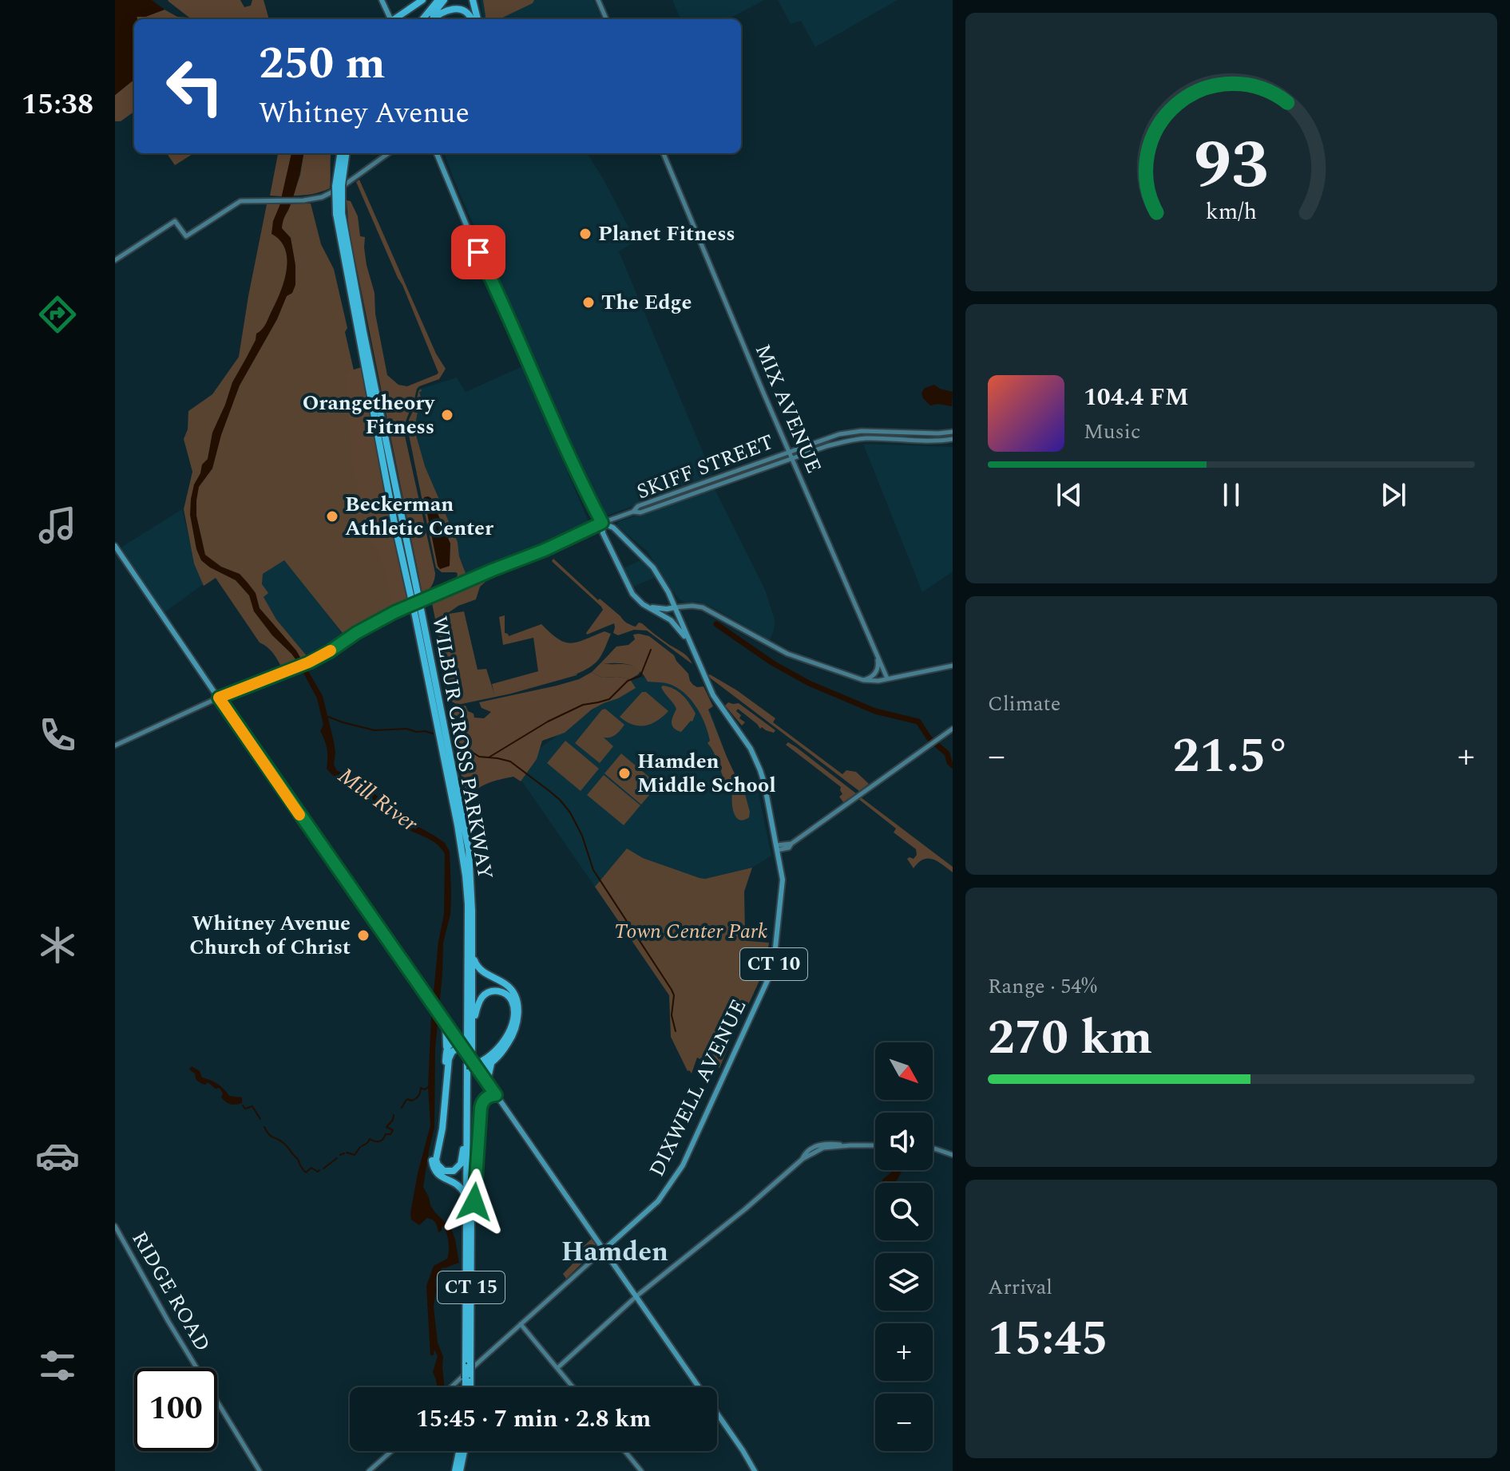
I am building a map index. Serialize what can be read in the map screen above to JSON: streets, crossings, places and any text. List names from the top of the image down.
{
  "streets": {
    "highway": ["WILBUR CROSS PARKWAY", "CT 15"],
    "main road": ["CT 10", "DIXWELL AVENUE"],
    "street": ["MIX AVENUE", "SKIFF STREET", "RIDGE ROAD"]
  },
  "crossings": [
    ["MIX AVENUE", "SKIFF STREET"],
    ["SKIFF STREET", "DIXWELL AVENUE"]
  ],
  "districts": ["Hamden"],
  "water": ["Mill River"],
  "parks": ["Town Center Park"],
  "places": [
    "Planet Fitness",
    "The Edge",
    "Orangetheory Fitness",
    "Beckerman Athletic Center",
    "Hamden Middle School",
    "Whitney Avenue Church of Christ"
  ],
  "north": "bottom right",
  "page": {
    "tabs": "15:38",
    "turn": ["250 m", "Whitney Avenue"],
    "song": ["104.4 FM", "Music"],
    "tile": [
      "Climate",
      ["Range · 54%", "270 km"],
      ["Arrival", "15:45"]
    ],
    "heat": ["−", "21.5°", "+"],
    "map_buttons": ["+", "−"],
    "limit": "100",
    "trip": "15:45 · 7 min · 2.8 km",
    "gauge": ["93", "km/h"]
  }
}
